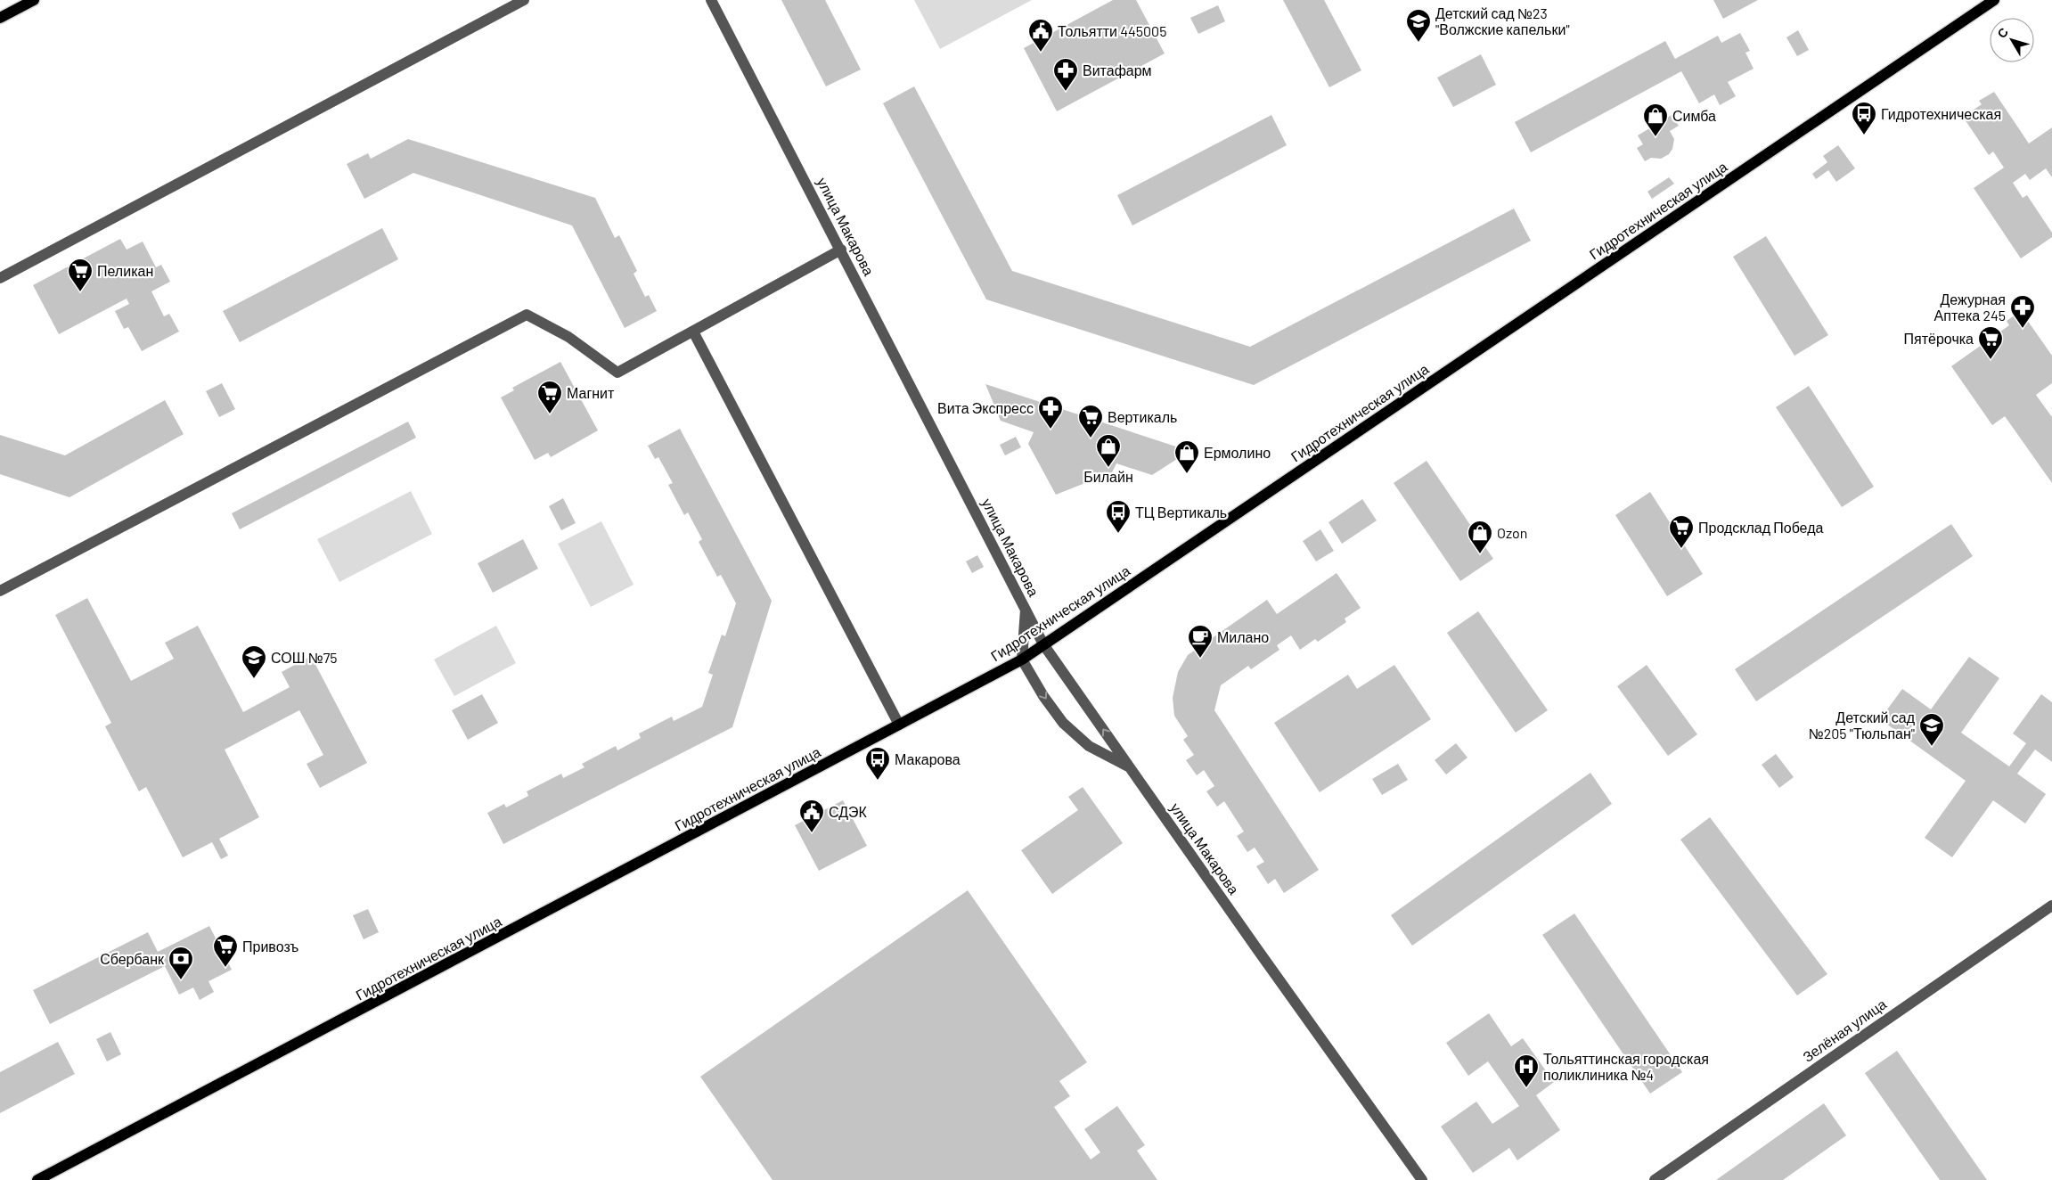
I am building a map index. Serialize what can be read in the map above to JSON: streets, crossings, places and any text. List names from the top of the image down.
{
  "streets": {
    "main road": ["Гидротехническая улица"],
    "street": ["улица Макарова", "Зелёная улица"]
  },
  "crossings": [
    ["Гидротехническая улица", "улица Макарова"]
  ],
  "places": {
    "school or university": ["Детский сад №23 \"Волжские капельки\"", "СОШ №75", "Детский сад №205 \"Тюльпан\""],
    "public building": ["Тольятти 445005", "СДЭК"],
    "pharmacy": ["Витафарм", "Дежурная Аптека 245", "Вита Экспресс"],
    "bus stop": ["Гидротехническая", "ТЦ Вертикаль", "Макарова"],
    "shop": [
      "Симба",
      "Билайн",
      "Ермолино",
      "Ozon"
    ],
    "supermarket": [
      "Пеликан",
      "Пятёрочка",
      "Магнит",
      "Вертикаль",
      "Продсклад Победа",
      "Привозъ"
    ],
    "cafe": ["Милано"],
    "bank": ["Сбербанк"],
    "hospital": ["Тольяттинская городская поликлиника №4"]
  },
  "north": "top left"
}
